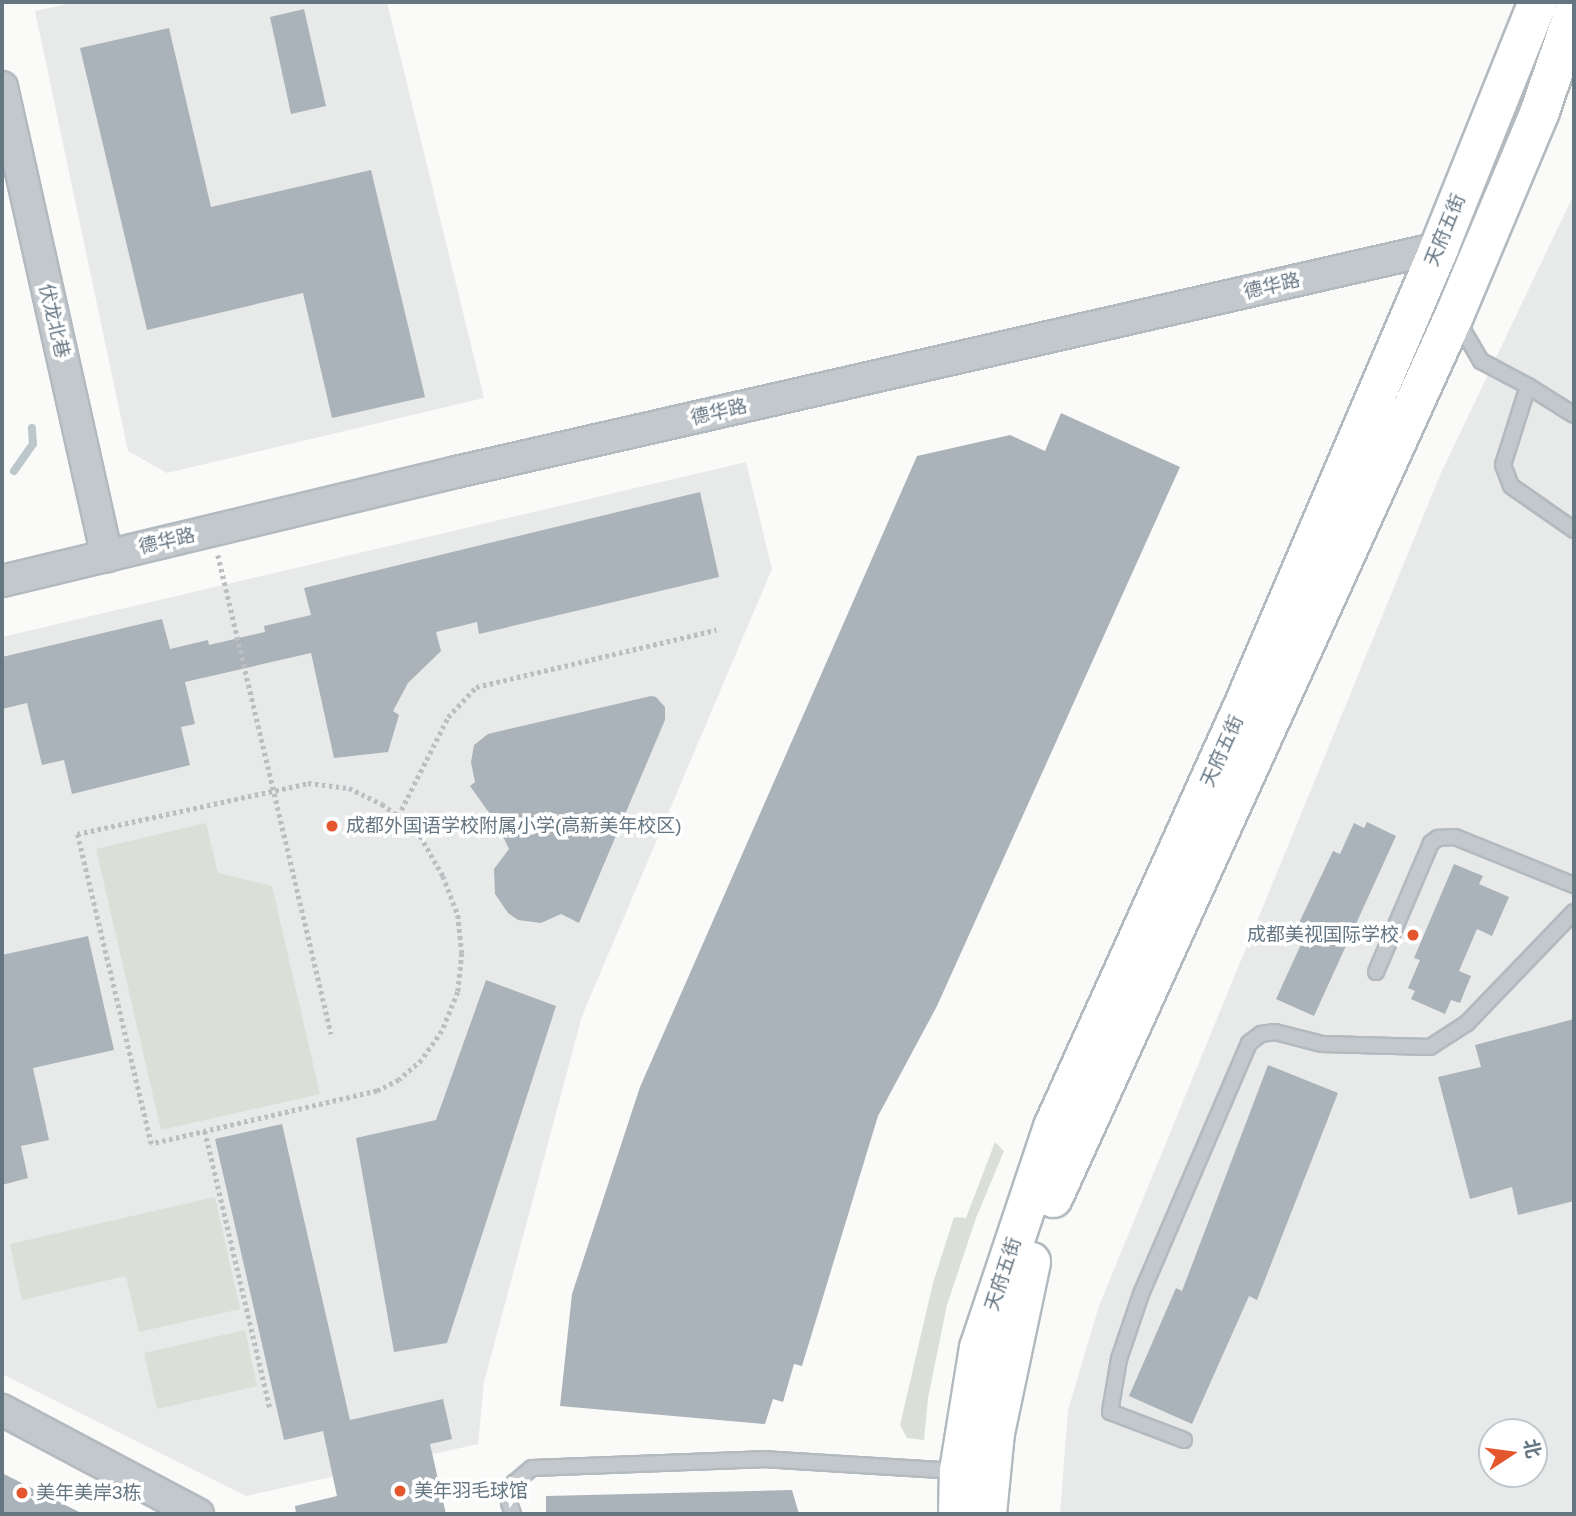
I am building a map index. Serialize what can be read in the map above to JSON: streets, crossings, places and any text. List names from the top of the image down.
{
  "streets": {
    "street": ["天府五街", "德华路", "伏龙北巷"]
  },
  "crossings": [
    ["天府五街", "德华路"],
    ["德华路", "伏龙北巷"]
  ],
  "places": [
    "成都外国语学校附属小学(高新美年校区)",
    "成都美视国际学校",
    "美年羽毛球馆",
    "美年美岸3栋"
  ],
  "north": "right"
}
